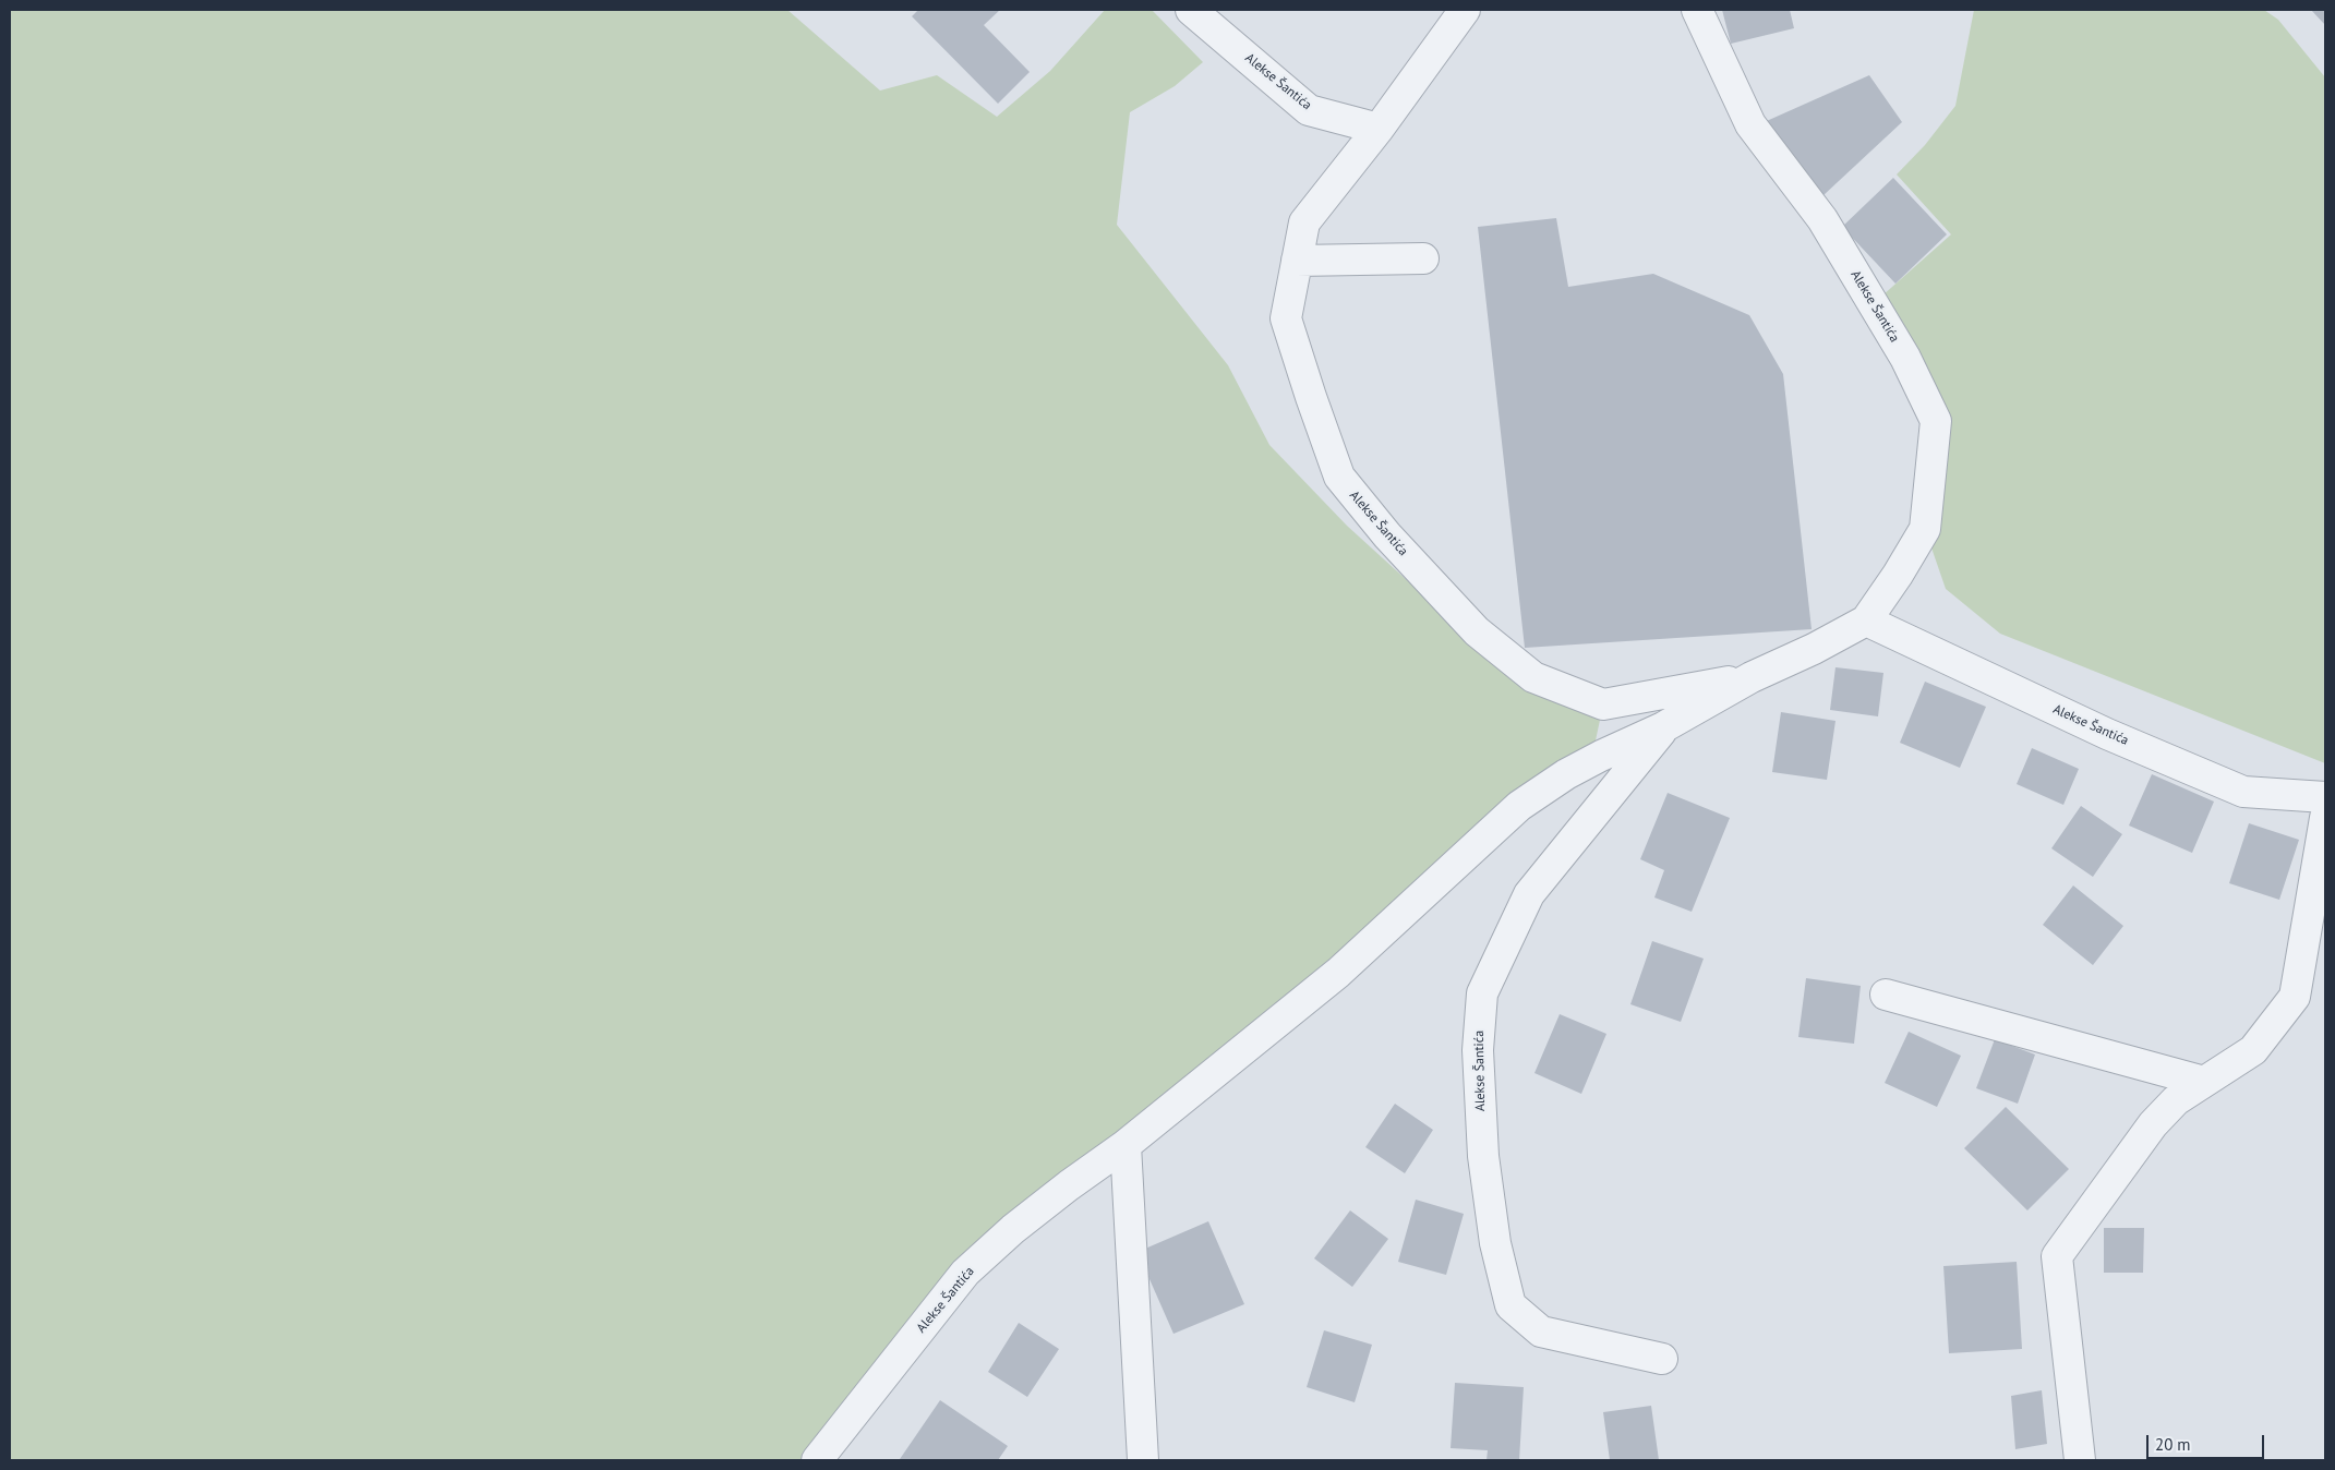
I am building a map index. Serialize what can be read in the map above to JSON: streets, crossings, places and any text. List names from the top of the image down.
{
  "streets": {
    "street": ["Alekse Šantića"]
  },
  "scale_bar": "20 m"
}
